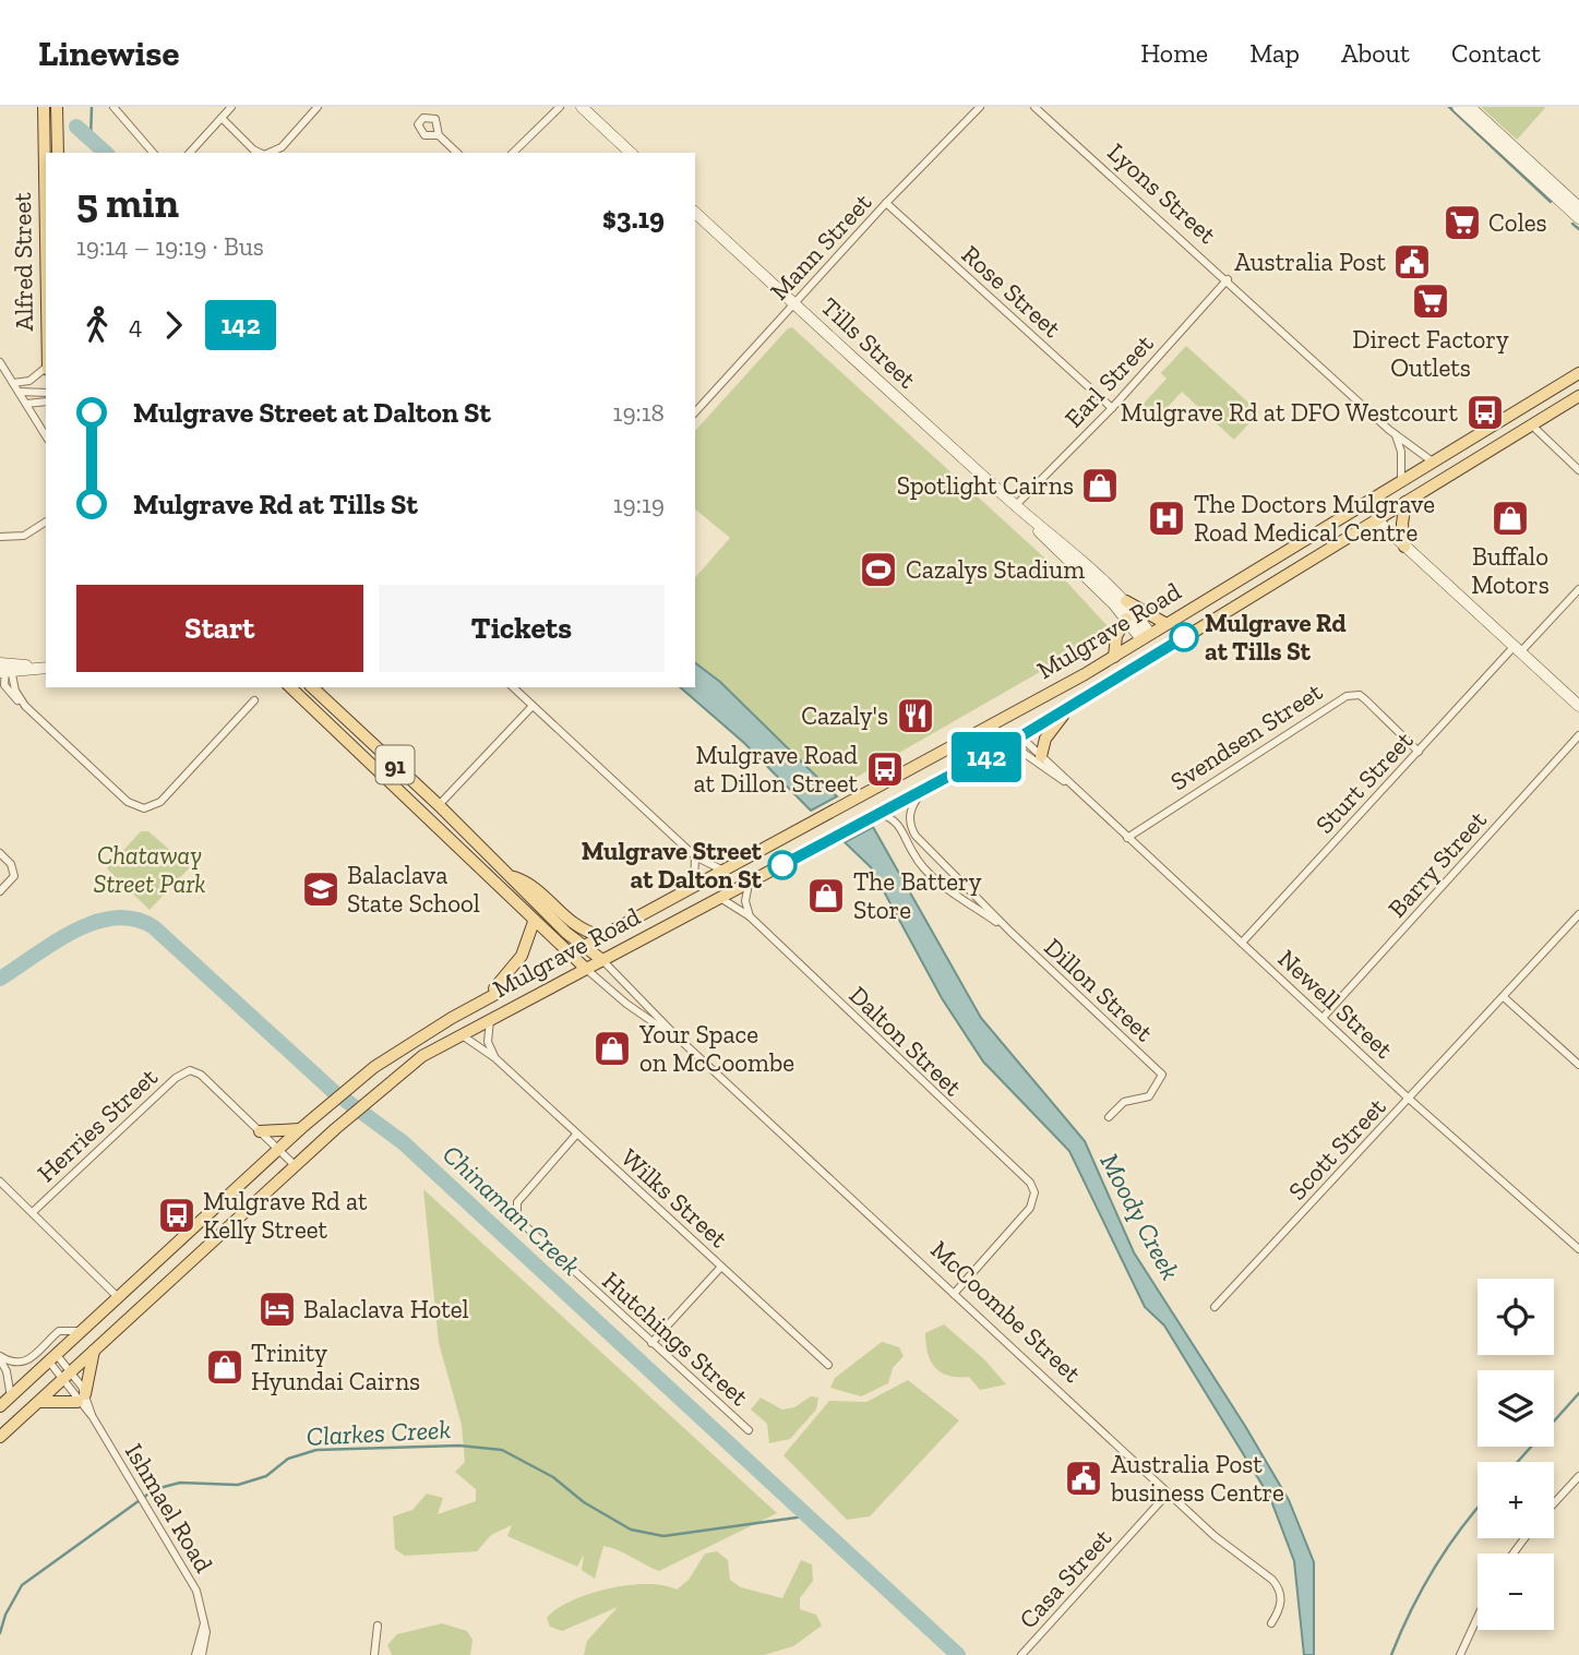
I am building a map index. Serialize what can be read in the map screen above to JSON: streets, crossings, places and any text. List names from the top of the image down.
{
  "streets": {
    "main road": [
      "Alfred Street",
      "Mulgrave Road",
      "91",
      "McCoombe Street"
    ],
    "street": [
      "Lyons Street",
      "Mann Street",
      "Rose Street",
      "Tills Street",
      "Earl Street",
      "Svendsen Street",
      "Sturt Street",
      "Barry Street",
      "Dillon Street",
      "Newell Street",
      "Dalton Street",
      "Herries Street",
      "Scott Street",
      "Wilks Street",
      "Hutchings Street",
      "Ishmael Road",
      "Casa Street"
    ]
  },
  "crossings": [
    ["Lyons Street", "Earl Street"],
    ["Lyons Street", "Mulgrave Road"],
    ["Mann Street", "Rose Street"],
    ["Mann Street", "Tills Street"],
    ["Rose Street", "Earl Street"],
    ["Tills Street", "Earl Street"],
    ["Tills Street", "Mulgrave Road"],
    ["Mulgrave Road", "Dillon Street"],
    ["Mulgrave Road", "Newell Street"],
    ["Mulgrave Road", "Dalton Street"],
    ["Mulgrave Road", "Wilks Street"],
    ["Mulgrave Road", "McCoombe Street"],
    ["Mulgrave Road", "Ishmael Road"],
    ["Svendsen Street", "Sturt Street"],
    ["Svendsen Street", "Newell Street"],
    ["Sturt Street", "Newell Street"],
    ["Barry Street", "Newell Street"],
    ["Newell Street", "Scott Street"],
    ["Dalton Street", "McCoombe Street"],
    ["Wilks Street", "Hutchings Street"],
    ["McCoombe Street", "Casa Street"]
  ],
  "water": ["Chinaman Creek", "Moody Creek", "Clarkes Creek"],
  "parks": ["Chataway Street Park"],
  "places": {
    "supermarket": ["Coles", "Direct Factory Outlets"],
    "public building": ["Australia Post", "Australia Post business Centre"],
    "bus stop": ["Mulgrave Rd at DFO Westcourt", "Mulgrave Road at Dillon Street", "Mulgrave Rd at Kelly Street"],
    "shop": [
      "Spotlight Cairns",
      "Buffalo Motors",
      "The Battery Store",
      "Your Space on McCoombe",
      "Trinity Hyundai Cairns"
    ],
    "hospital": ["The Doctors Mulgrave Road Medical Centre"],
    "sports": ["Cazalys Stadium"],
    "other": ["Mulgrave Rd at Tills St", "Mulgrave Street at Dalton St"],
    "restaurant": ["Cazaly's"],
    "school or university": ["Balaclava State School"],
    "hotel": ["Balaclava Hotel"]
  },
  "lines": ["bus line 142"],
  "page": {
    "header": "Linewise",
    "nav": [
      "Home",
      "Map",
      "About",
      "Contact"
    ],
    "on_map": "142",
    "heading": ["5 min", "19:14 – 19:19 · Bus", "$3.19"],
    "legs": ["4", "142"],
    "list": [
      {
        "name": "Mulgrave Street at Dalton St",
        "value": "19:18"
      },
      {
        "name": "Mulgrave Rd at Tills St",
        "value": "19:19"
      }
    ],
    "buttons": ["Start", "Tickets"],
    "map_buttons": ["+", "−"]
  }
}
